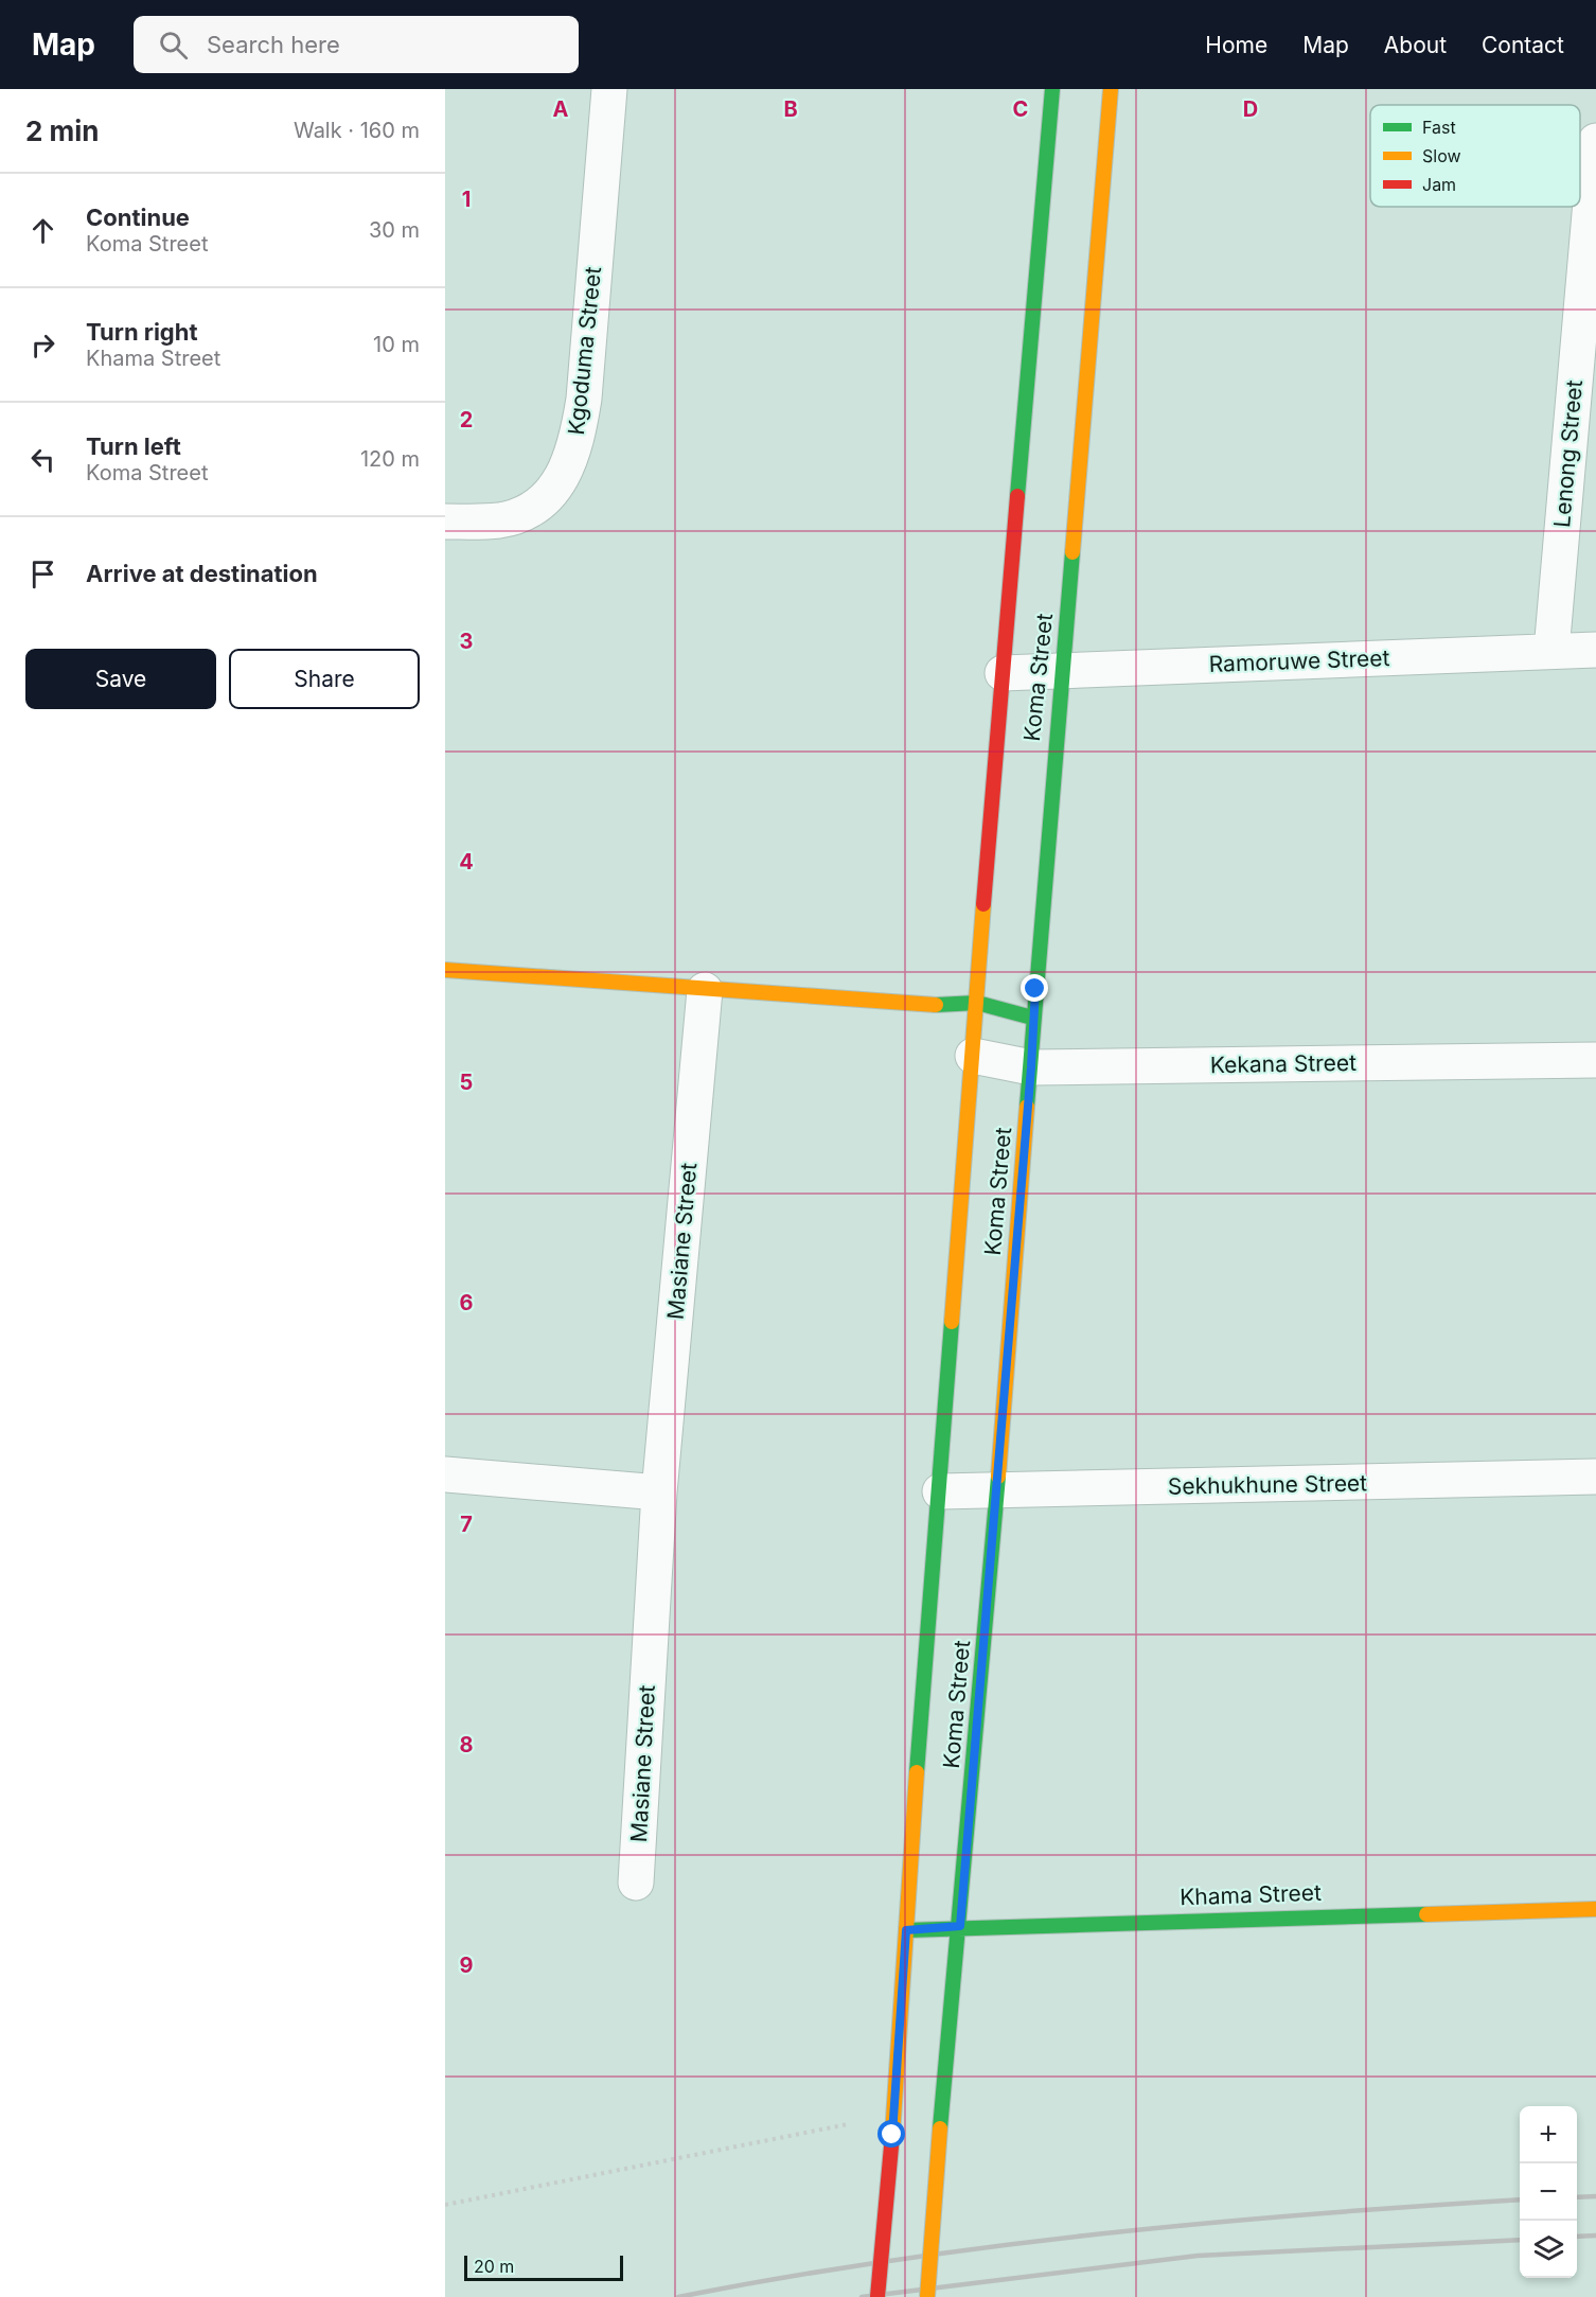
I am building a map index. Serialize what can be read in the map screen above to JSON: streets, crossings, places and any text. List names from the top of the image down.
{
  "streets": {
    "main road": ["Koma Street", "Khama Street"],
    "street": [
      "Kgoduma Street",
      "Lenong Street",
      "Ramoruwe Street",
      "Kekana Street",
      "Masiane Street",
      "Sekhukhune Street"
    ]
  },
  "crossings": [
    ["Lenong Street", "Ramoruwe Street"],
    ["Ramoruwe Street", "Koma Street"],
    ["Koma Street", "Kekana Street"],
    ["Koma Street", "Sekhukhune Street"],
    ["Koma Street", "Khama Street"]
  ],
  "legend": ["Fast", "Slow", "Jam"],
  "scale_bar": "20 m",
  "page": {
    "header": "Map",
    "search": "Search here",
    "nav": [
      "Home",
      "Map",
      "About",
      "Contact"
    ],
    "heading": ["2 min", "Walk · 160 m"],
    "list": [
      ["Continue", "Koma Street", "30 m"],
      ["Turn right", "Khama Street", "10 m"],
      ["Turn left", "Koma Street", "120 m"],
      "Arrive at destination"
    ],
    "buttons": ["Save", "Share"],
    "map_buttons": ["+", "−"],
    "scale": "20 m"
  },
  "grid": {
    "columns": [
      "A",
      "B",
      "C",
      "D"
    ],
    "rows": [
      "1",
      "2",
      "3",
      "4",
      "5",
      "6",
      "7",
      "8",
      "9"
    ]
  }
}
